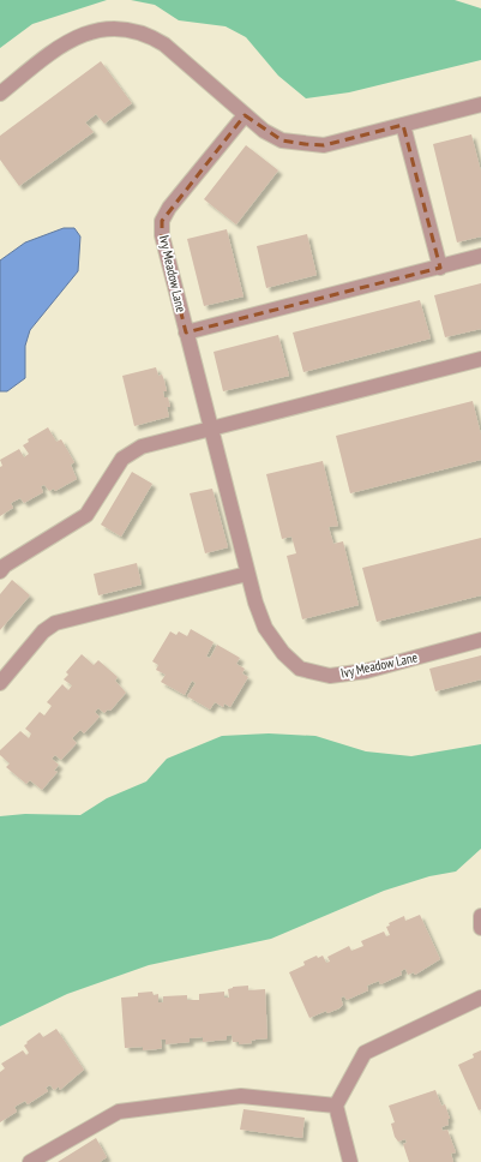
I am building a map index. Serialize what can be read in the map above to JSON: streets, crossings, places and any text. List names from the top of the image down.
{
  "streets": {
    "street": ["Ivy Meadow Lane"]
  }
}
